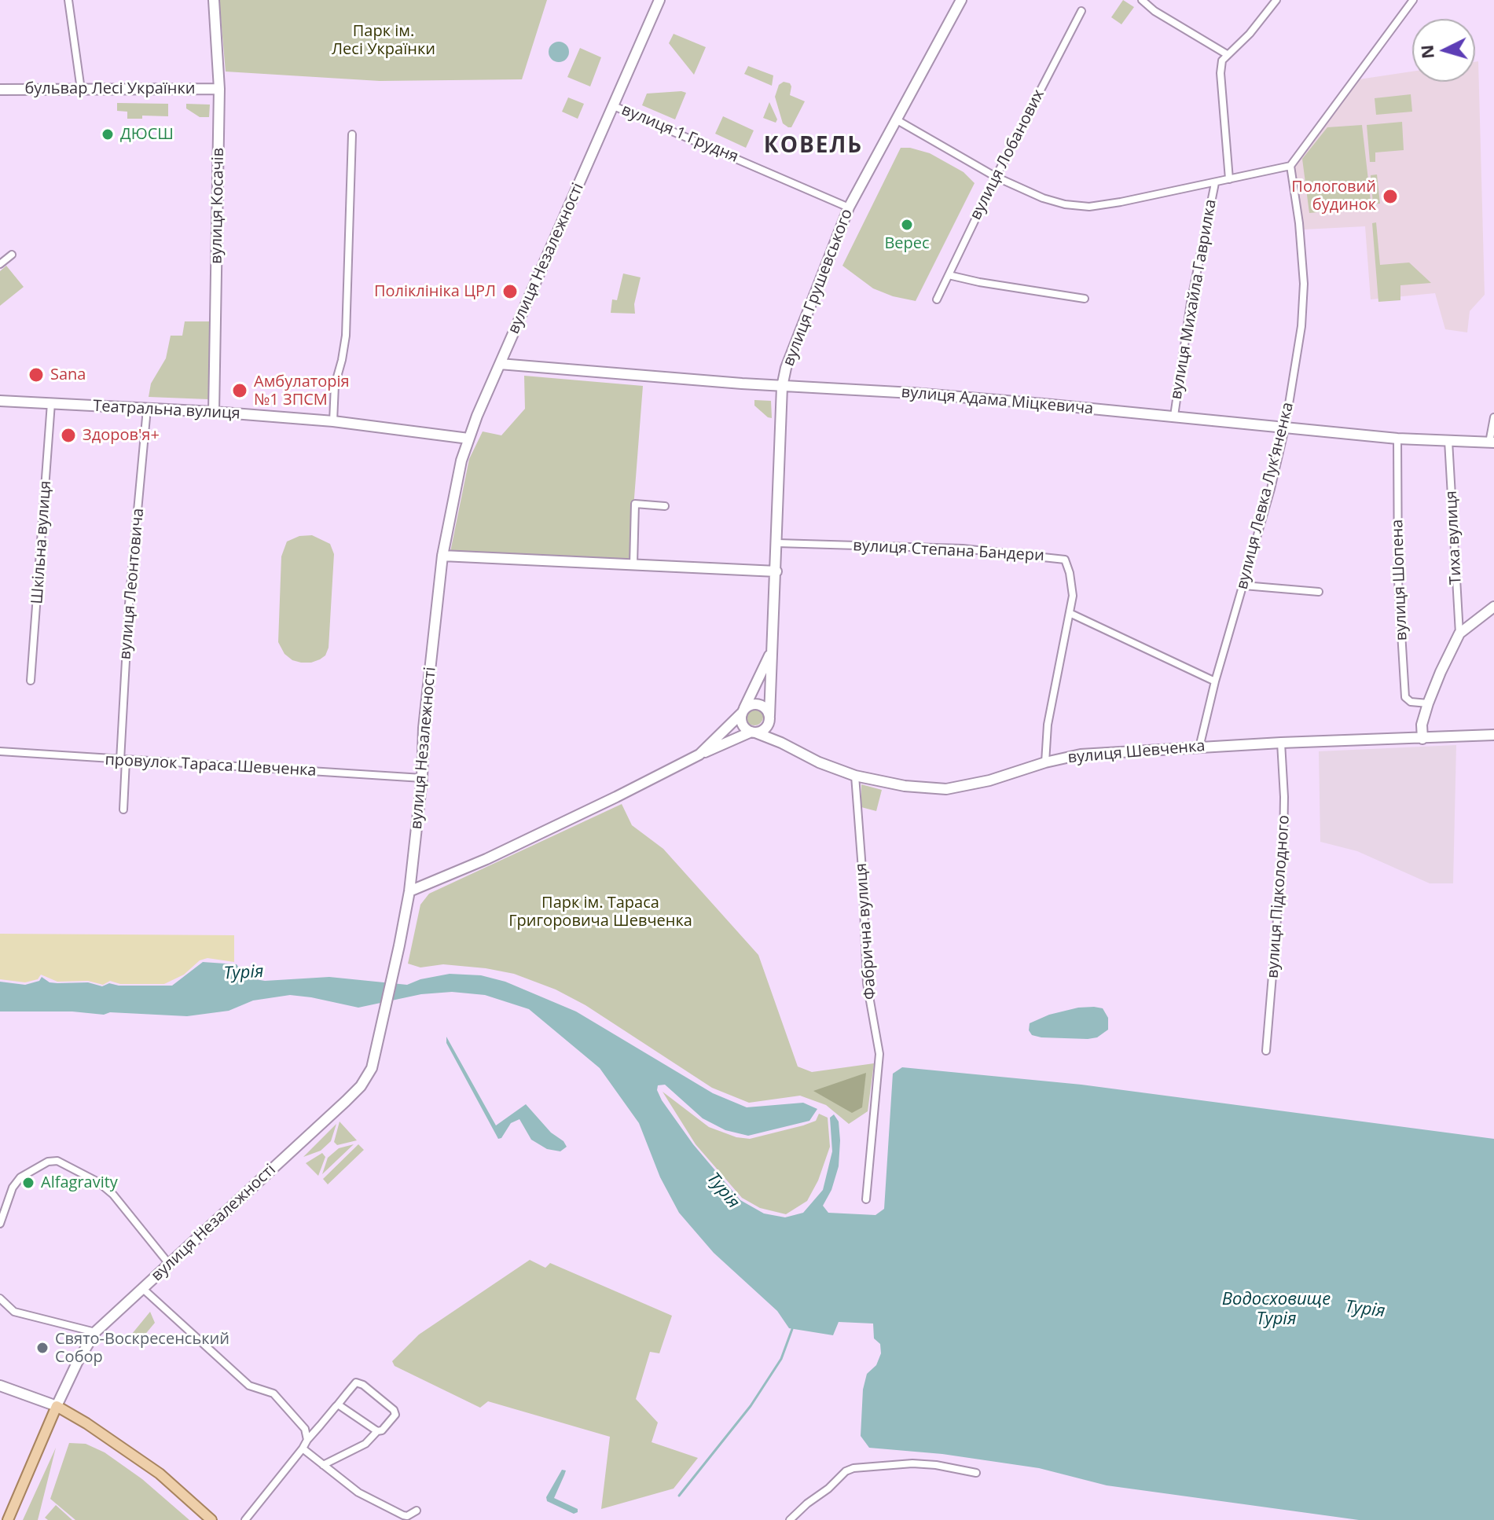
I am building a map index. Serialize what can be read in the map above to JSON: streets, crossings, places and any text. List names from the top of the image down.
{
  "streets": {
    "street": [
      "бульвар Лесі Українки",
      "вулиця 1 Грудня",
      "вулиця Лобанових",
      "вулиця Косачів",
      "вулиця Незалежності",
      "вулиця Грушевського",
      "вулиця Михайла Гаврилка",
      "вулиця Адама Міцкевича",
      "Театральна вулиця",
      "вулиця Левка Лукʼяненка",
      "Тиха вулиця",
      "Шкільна вулиця",
      "вулиця Степана Бандери",
      "вулиця Шопена",
      "вулиця Леонтовича",
      "вулиця Шевченка",
      "провулок Тараса Шевченка",
      "вулиця Підколодного",
      "Фабрична вулиця"
    ]
  },
  "crossings": [
    ["бульвар Лесі Українки", "вулиця Косачів"],
    ["вулиця 1 Грудня", "вулиця Незалежності"],
    ["вулиця 1 Грудня", "вулиця Грушевського"],
    ["вулиця Косачів", "Театральна вулиця"],
    ["вулиця Незалежності", "вулиця Адама Міцкевича"],
    ["вулиця Незалежності", "Театральна вулиця"],
    ["вулиця Незалежності", "провулок Тараса Шевченка"],
    ["вулиця Грушевського", "вулиця Адама Міцкевича"],
    ["вулиця Грушевського", "вулиця Степана Бандери"],
    ["вулиця Грушевського", "вулиця Шевченка"],
    ["вулиця Михайла Гаврилка", "вулиця Адама Міцкевича"],
    ["вулиця Адама Міцкевича", "вулиця Левка Лукʼяненка"],
    ["вулиця Адама Міцкевича", "Тиха вулиця"],
    ["вулиця Адама Міцкевича", "вулиця Шопена"],
    ["Театральна вулиця", "Шкільна вулиця"],
    ["Театральна вулиця", "вулиця Леонтовича"],
    ["вулиця Левка Лукʼяненка", "вулиця Шевченка"],
    ["вулиця Степана Бандери", "вулиця Шевченка"],
    ["вулиця Леонтовича", "провулок Тараса Шевченка"],
    ["вулиця Шевченка", "вулиця Підколодного"],
    ["вулиця Шевченка", "Фабрична вулиця"]
  ],
  "districts": ["КОВЕЛЬ"],
  "water": ["Турія", "Водосховище Турія"],
  "parks": ["Парк ім. Лесі Українки", "Парк ім. Тараса Григоровича Шевченка"],
  "places": [
    "ДЮСШ",
    "Пологовий будинок",
    "Верес",
    "Поліклініка ЦРЛ",
    "Sana",
    "Амбулаторія №1 ЗПСМ",
    "Здоров'я+",
    "Alfagravity",
    "Свято-Воскресенський Собор"
  ],
  "north": "left"
}
